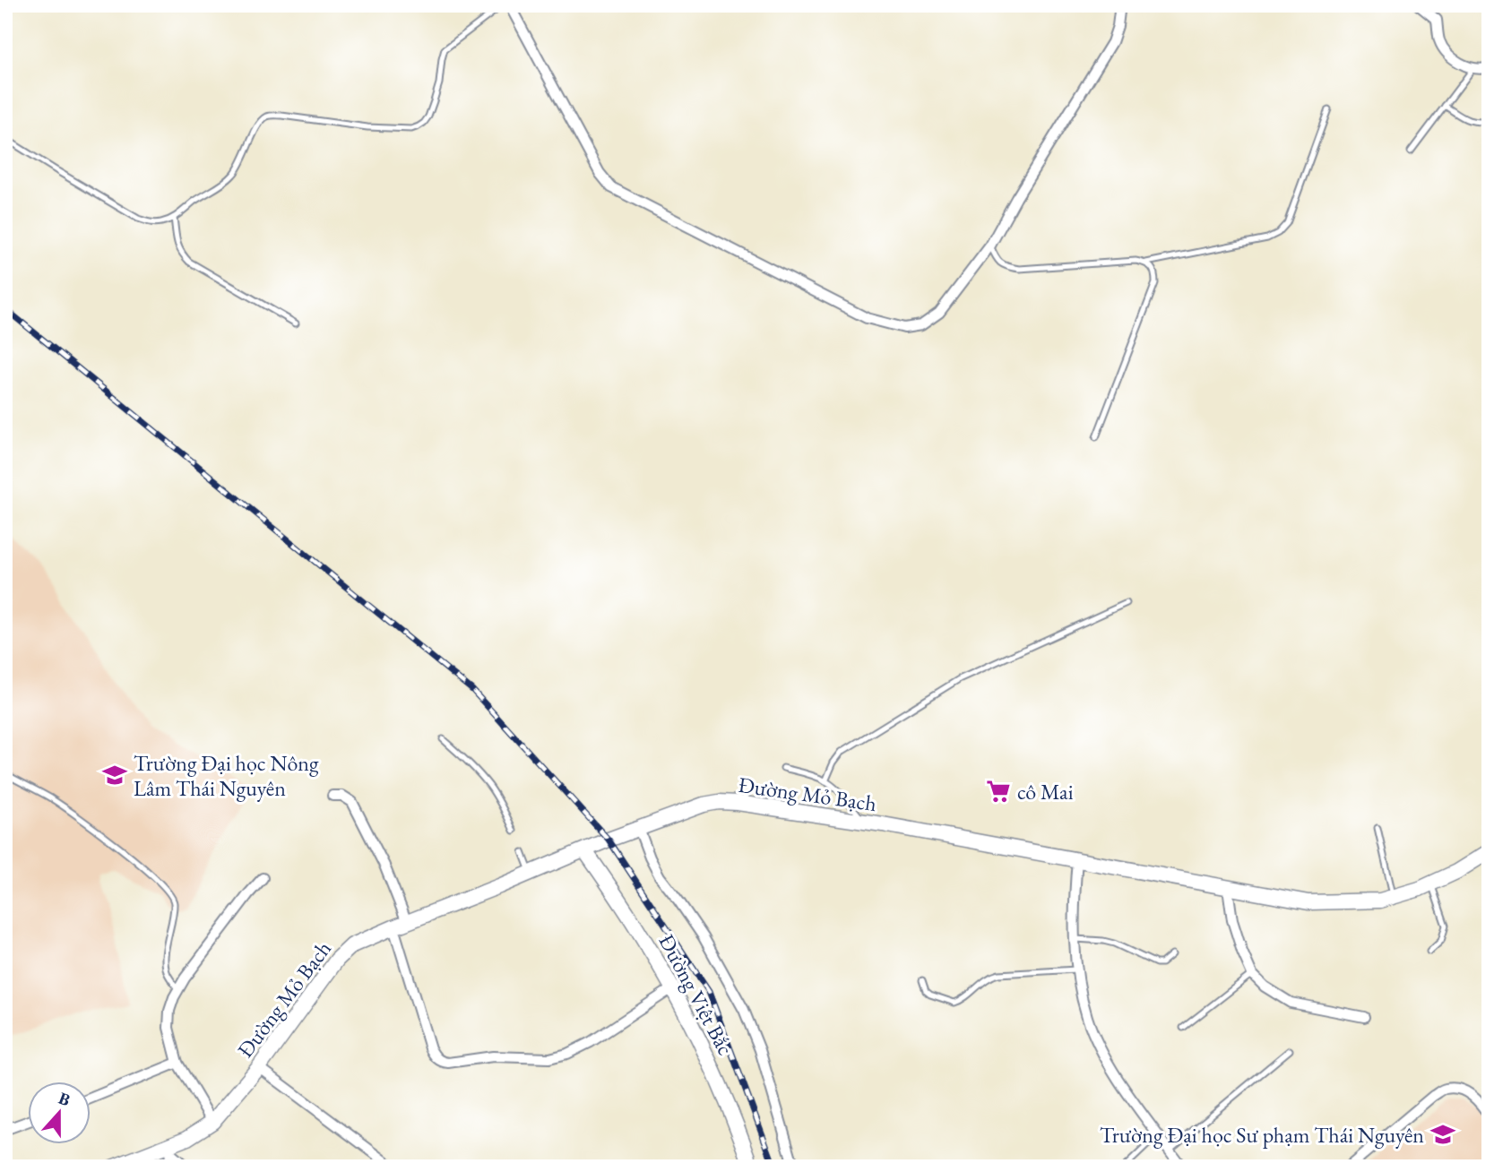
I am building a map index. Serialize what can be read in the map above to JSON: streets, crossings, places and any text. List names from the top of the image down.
{
  "streets": {
    "street": ["Đường Mỏ Bạch", "Đường Việt Bắc"]
  },
  "crossings": [
    ["Đường Mỏ Bạch", "Đường Việt Bắc"]
  ],
  "places": {
    "school or university": ["Trường Đại học Nông Lâm Thái Nguyên", "Trường Đại học Sư phạm Thái Nguyên"],
    "supermarket": ["cô Mai"]
  },
  "north": "top"
}
